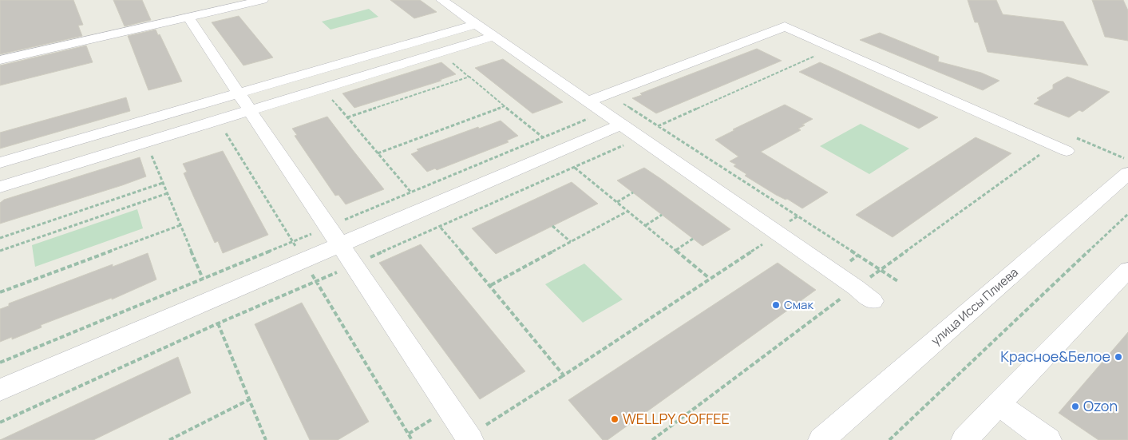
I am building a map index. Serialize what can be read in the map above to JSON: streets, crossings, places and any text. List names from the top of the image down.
{
  "streets": {
    "street": ["улица Иссы Плиева"]
  },
  "places": [
    "Смак",
    "Красное&Белое",
    "Ozon",
    "WELLPY COFFEE"
  ]
}
